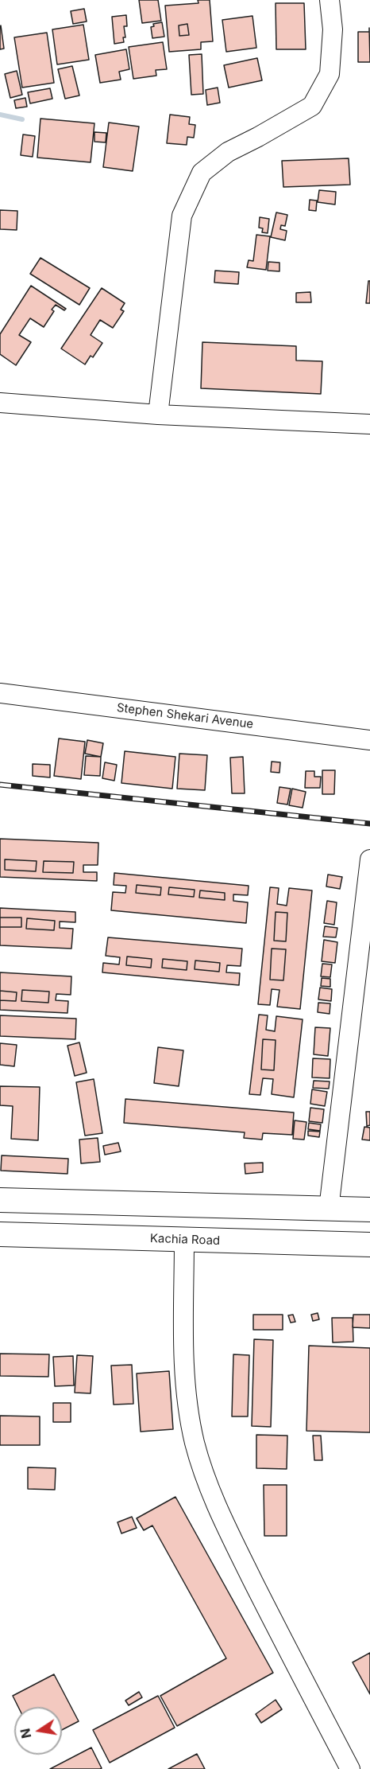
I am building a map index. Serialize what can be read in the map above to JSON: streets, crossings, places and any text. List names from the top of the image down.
{
  "streets": {
    "main road": ["Kachia Road"],
    "street": ["Stephen Shekari Avenue"]
  },
  "north": "left"
}
